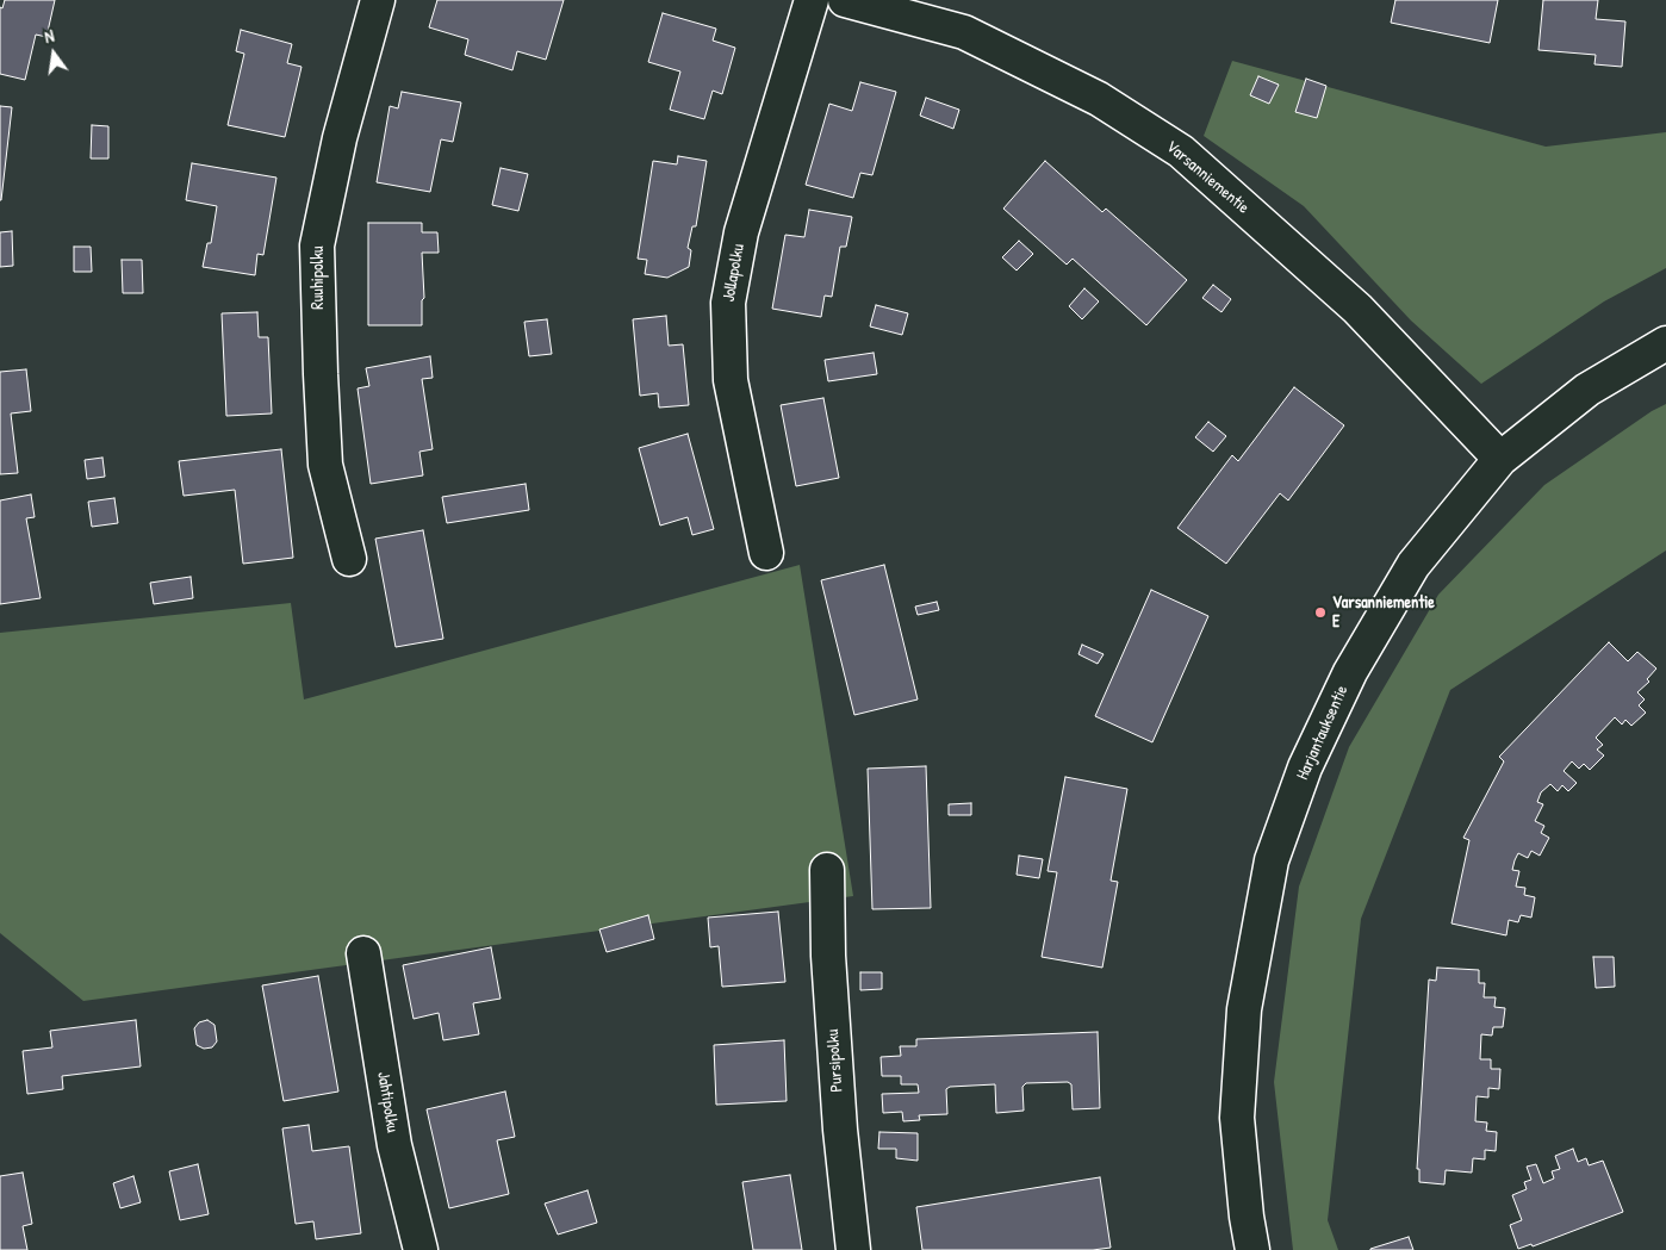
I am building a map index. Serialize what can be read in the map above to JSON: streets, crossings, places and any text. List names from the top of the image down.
{
  "streets": {
    "street": [
      "Varsanniementie",
      "Jollapolku",
      "Ruuhipolku",
      "Harjantauksentie",
      "Pursipolku",
      "Jahtipolku"
    ]
  },
  "crossings": [
    ["Varsanniementie", "Harjantauksentie"]
  ],
  "places": ["Varsanniementie E"],
  "north": "top"
}
